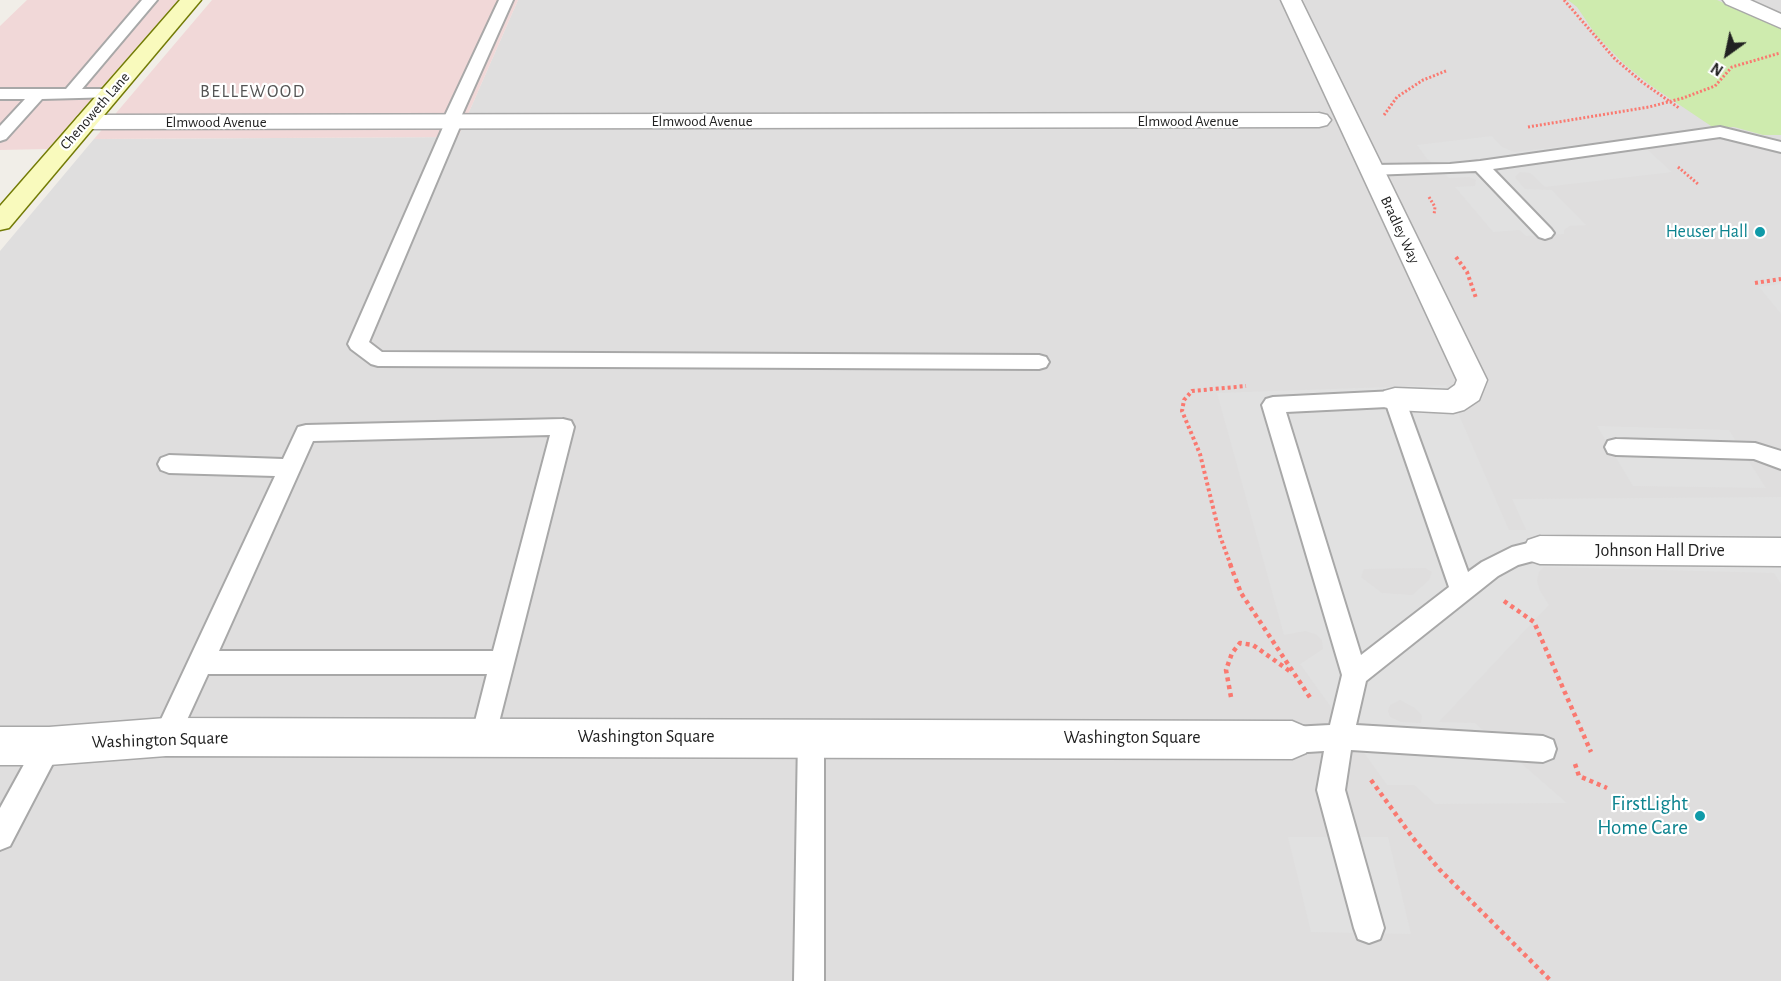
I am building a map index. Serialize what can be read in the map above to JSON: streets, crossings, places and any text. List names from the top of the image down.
{
  "streets": {
    "main road": ["Chenoweth Lane"],
    "street": [
      "Elmwood Avenue",
      "Bradley Way",
      "Johnson Hall Drive",
      "Washington Square"
    ]
  },
  "crossings": [
    ["Chenoweth Lane", "Elmwood Avenue"]
  ],
  "districts": ["BELLEWOOD"],
  "places": ["Heuser Hall", "FirstLight Home Care"],
  "north": "bottom left"
}
